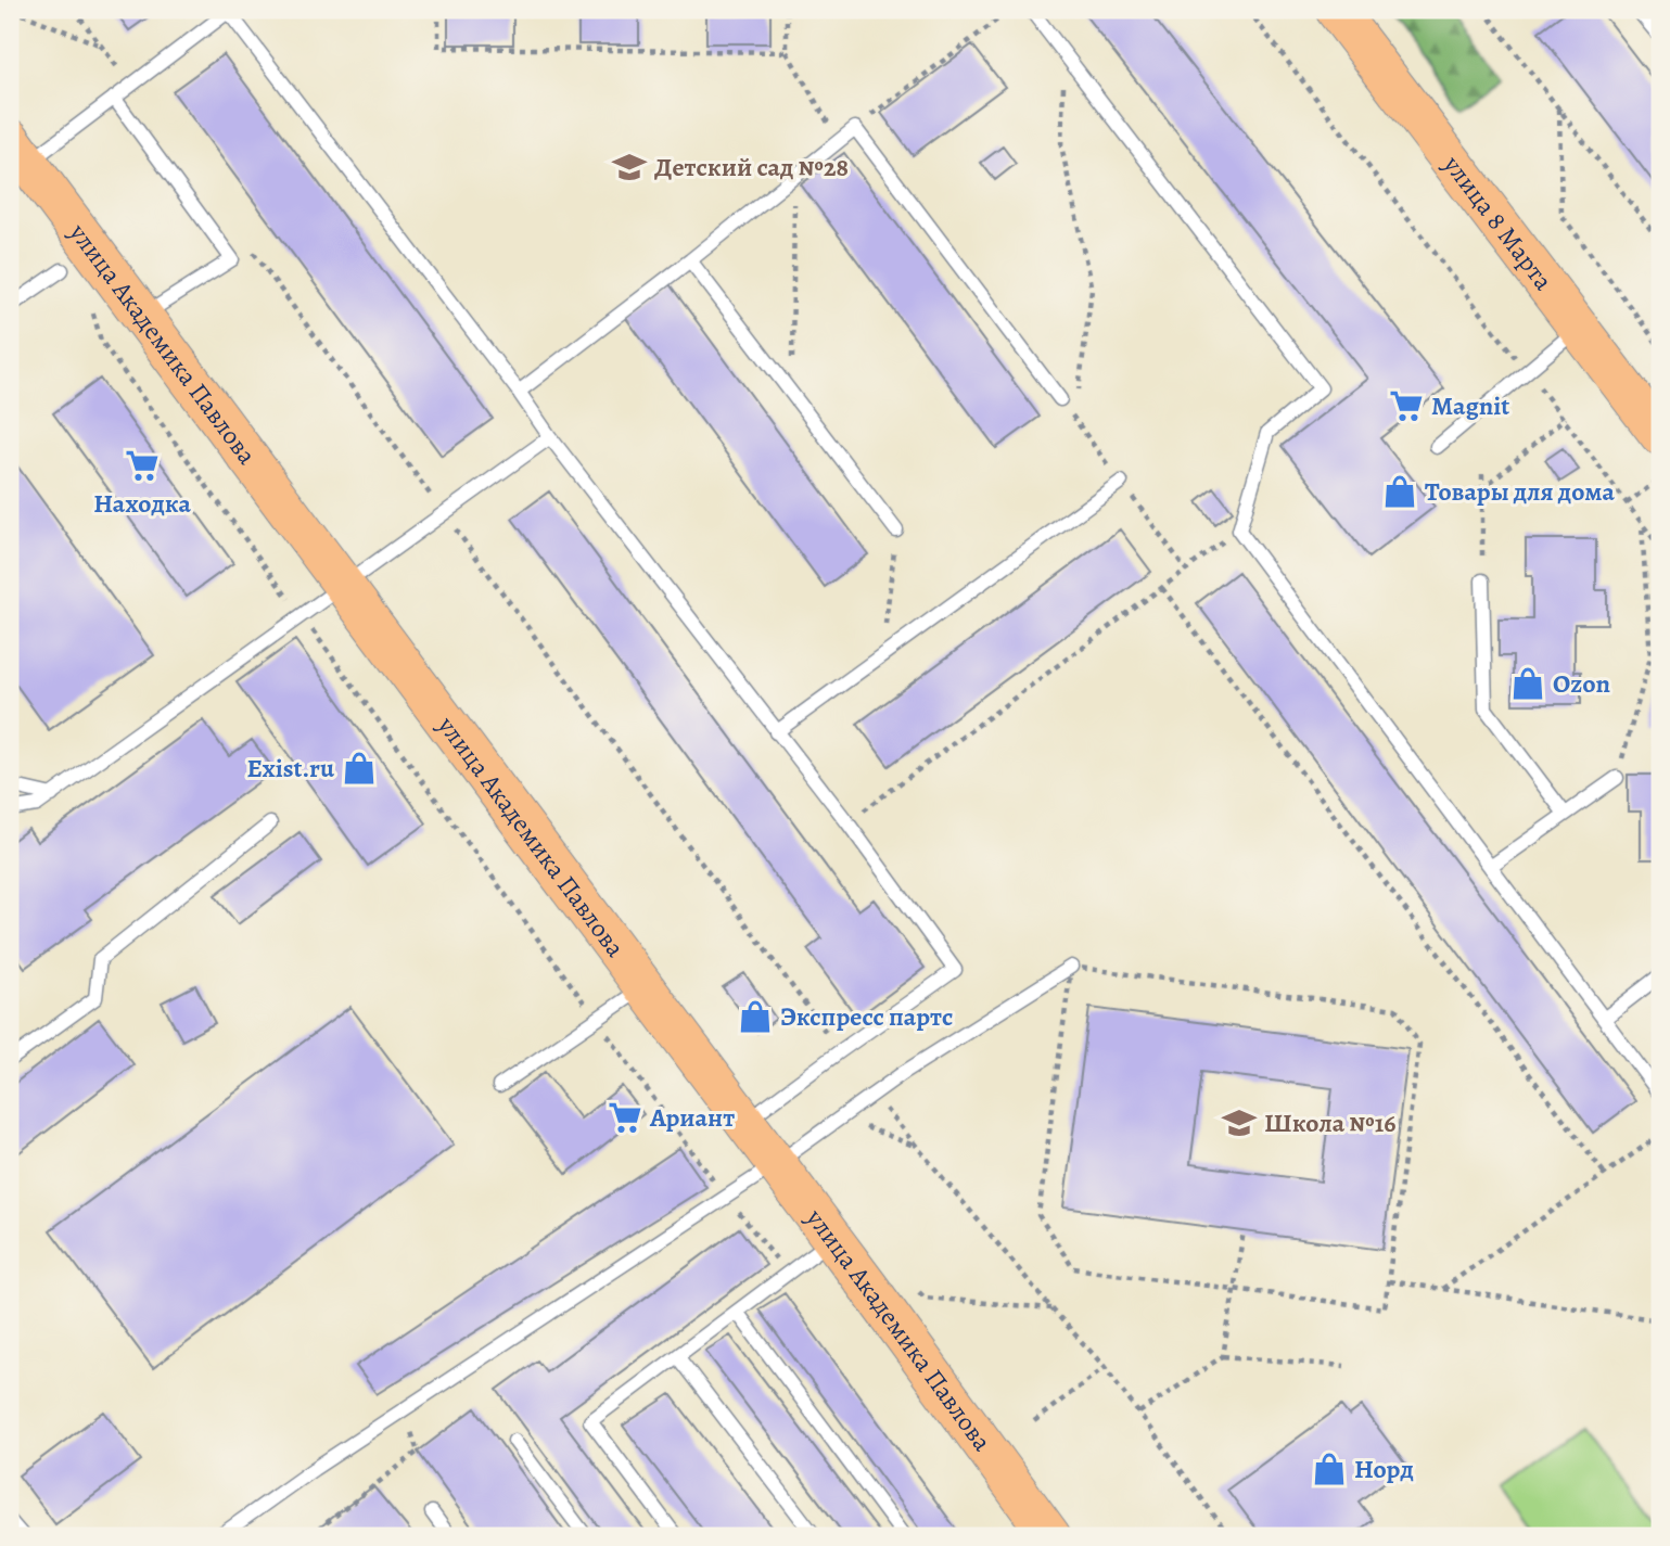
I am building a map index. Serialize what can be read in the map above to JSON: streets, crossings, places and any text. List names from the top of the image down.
{
  "streets": {
    "main road": ["улица 8 Марта", "улица Академика Павлова"]
  },
  "places": {
    "school or university": ["Детский сад №28", "Школа №16"],
    "supermarket": ["Magnit", "Находка", "Ариант"],
    "shop": [
      "Товары для дома",
      "Ozon",
      "Exist.ru",
      "Экспресс партс",
      "Норд"
    ]
  }
}
